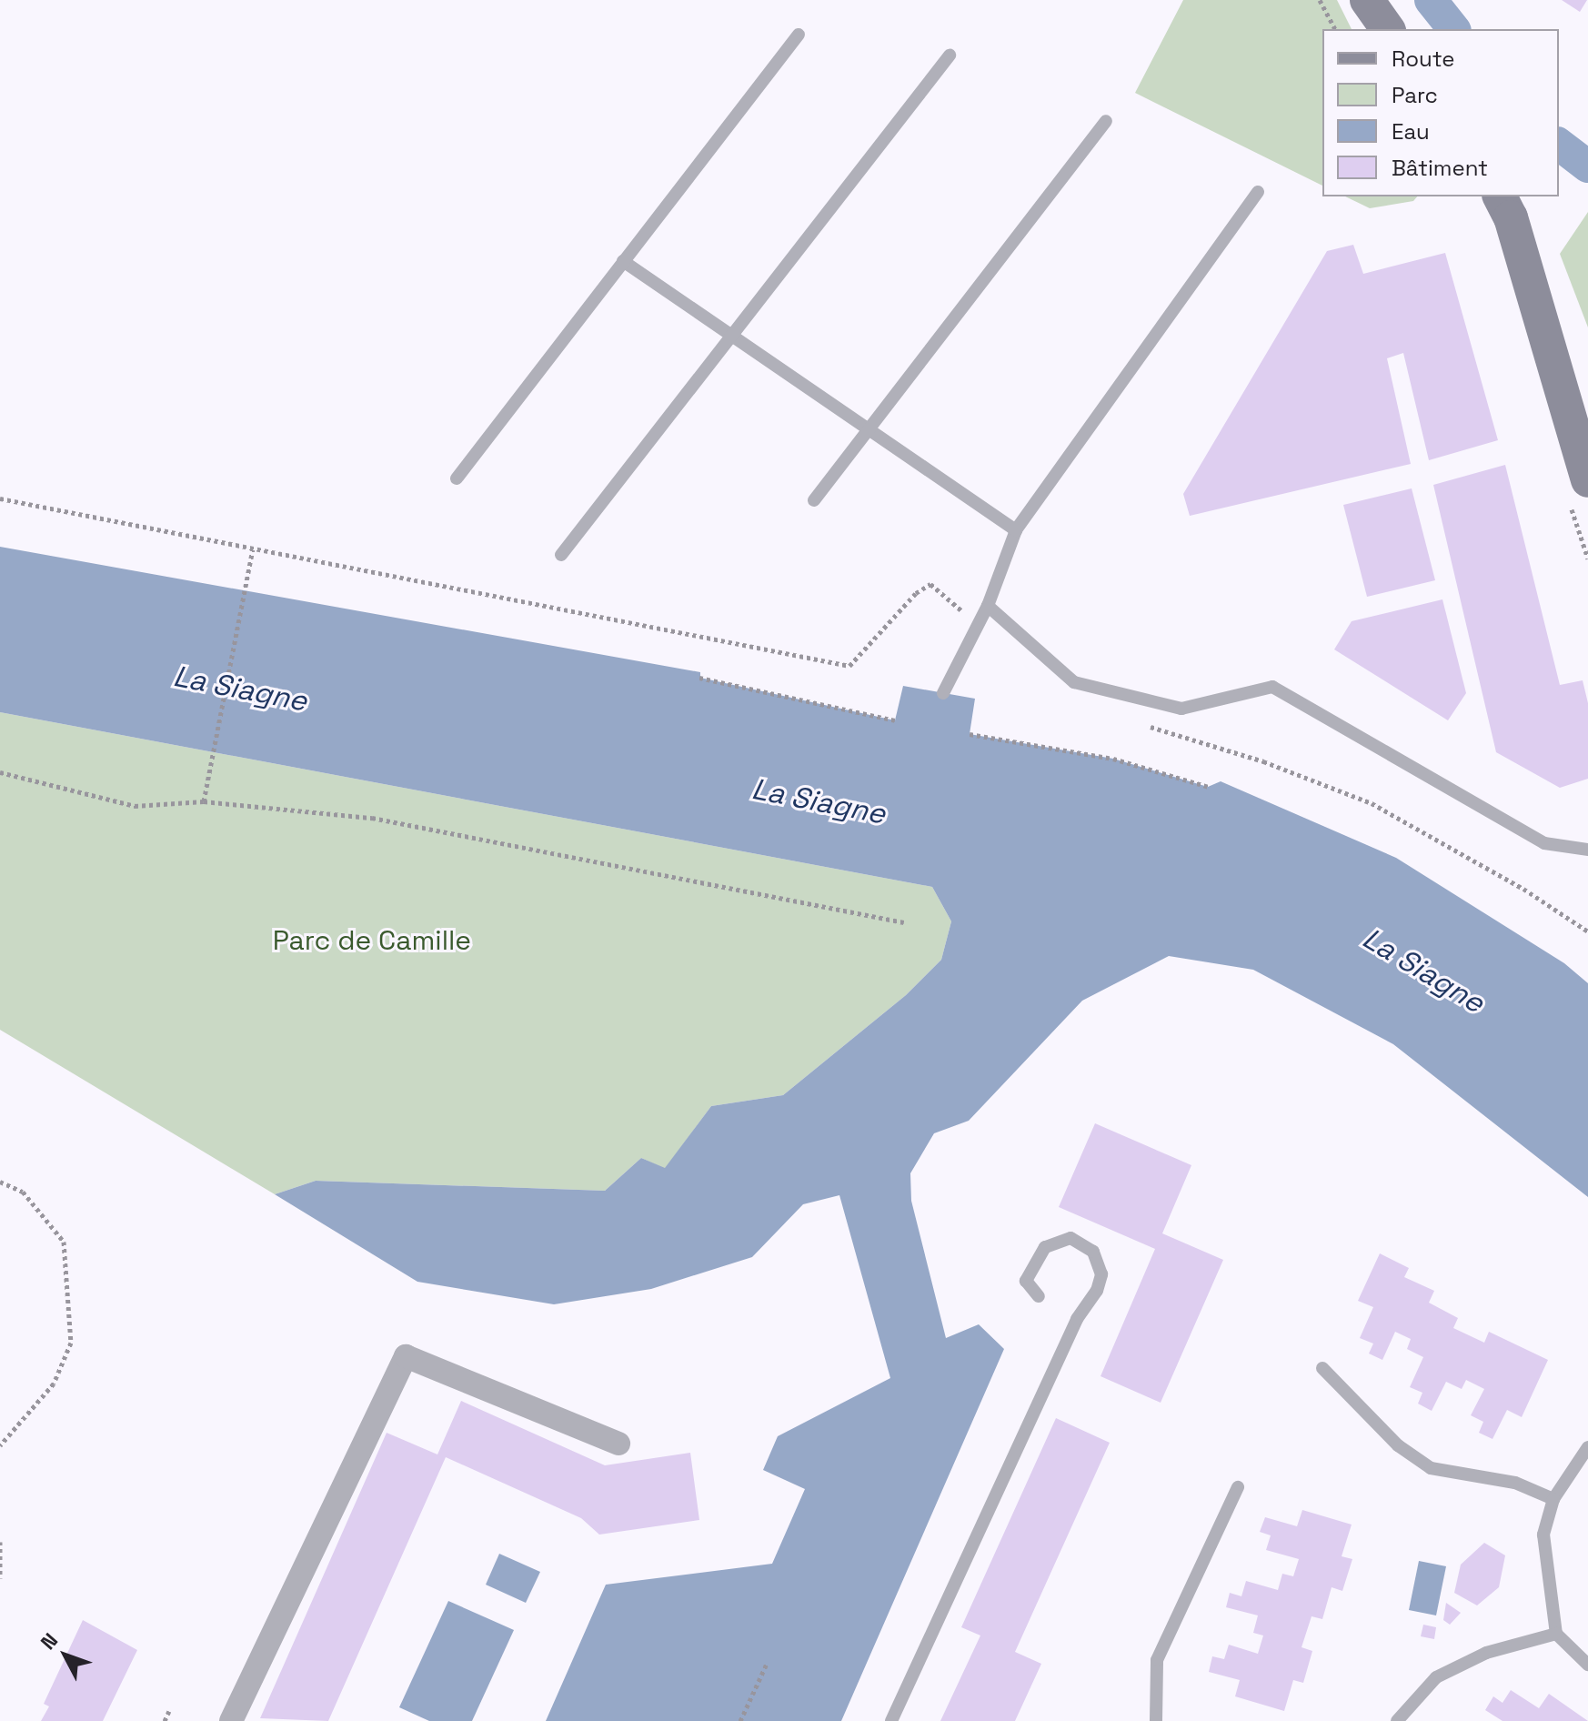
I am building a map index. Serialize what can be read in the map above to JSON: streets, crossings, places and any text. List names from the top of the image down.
{
  "water": ["La Siagne"],
  "parks": ["Parc de Camille"],
  "legend": [
    "Route",
    "Parc",
    "Eau",
    "Bâtiment"
  ],
  "north": "top left"
}
